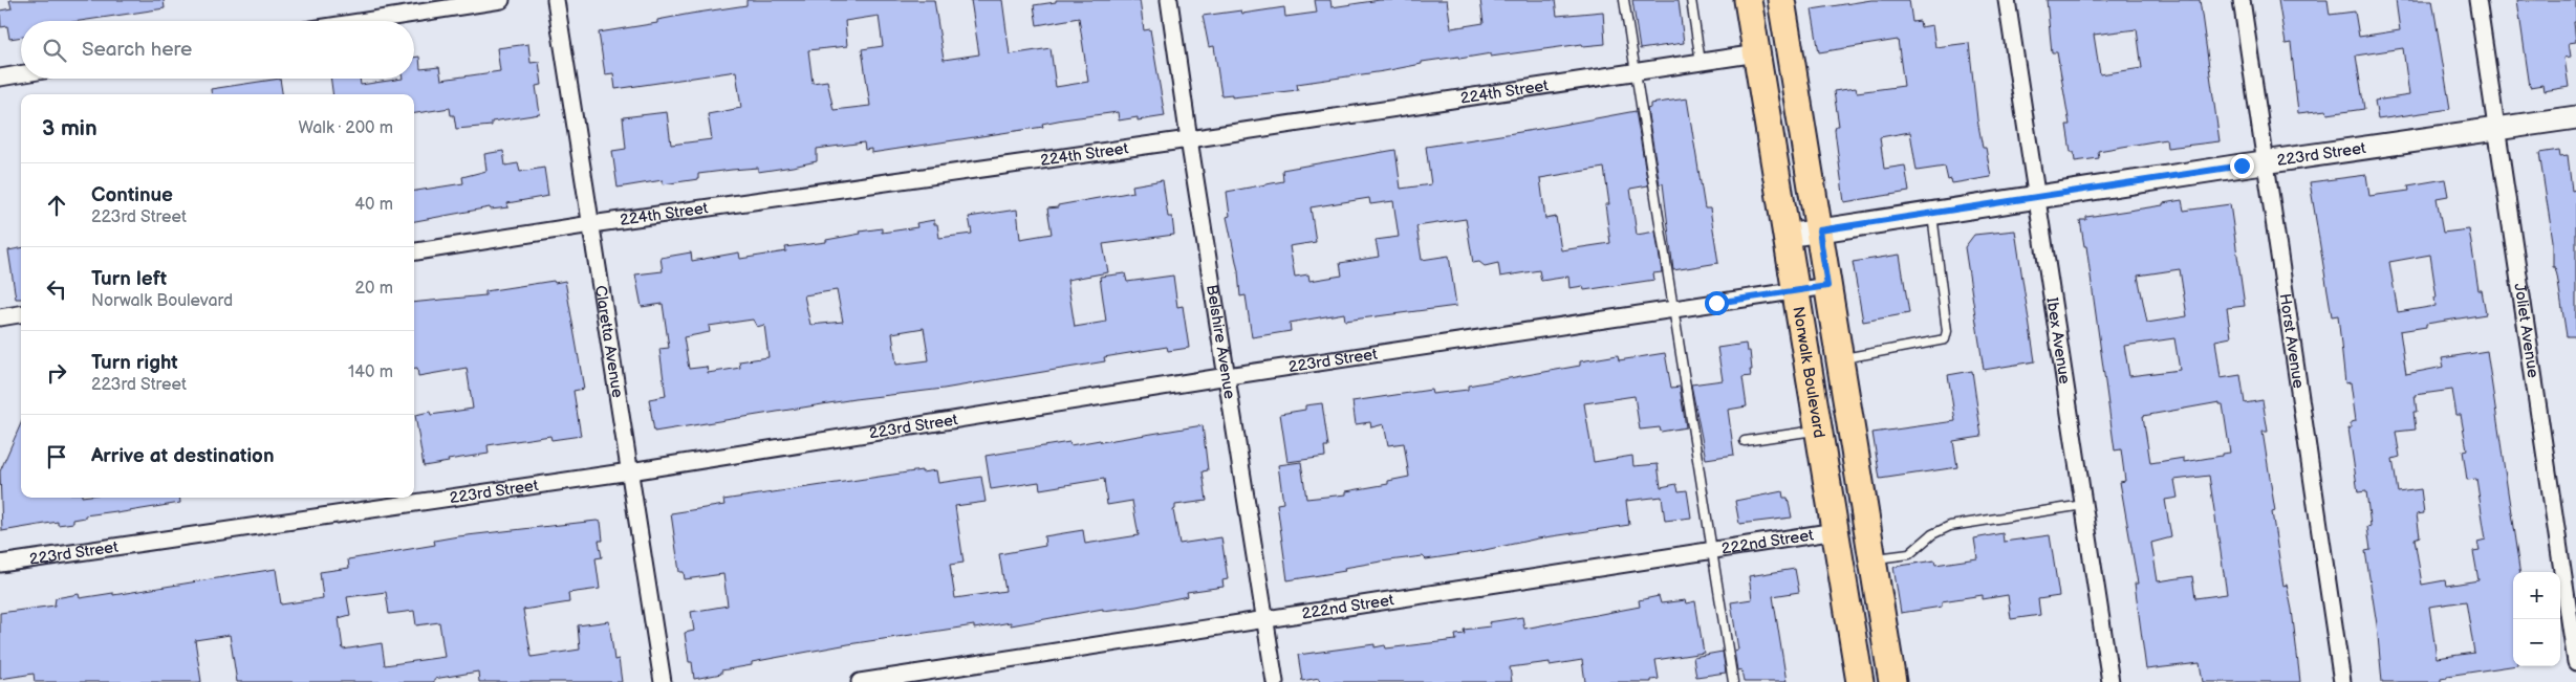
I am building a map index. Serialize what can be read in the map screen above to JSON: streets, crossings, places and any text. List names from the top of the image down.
{
  "streets": {
    "main road": ["Norwalk Boulevard"],
    "street": [
      "224th Street",
      "223rd Street",
      "Joliet Avenue",
      "Claretta Avenue",
      "Horst Avenue",
      "Belshire Avenue",
      "Ibex Avenue",
      "222nd Street"
    ]
  },
  "crossings": [
    ["224th Street", "Claretta Avenue"],
    ["224th Street", "Belshire Avenue"],
    ["224th Street", "Norwalk Boulevard"],
    ["223rd Street", "Joliet Avenue"],
    ["223rd Street", "Claretta Avenue"],
    ["223rd Street", "Horst Avenue"],
    ["223rd Street", "Belshire Avenue"],
    ["223rd Street", "Ibex Avenue"],
    ["223rd Street", "Norwalk Boulevard"],
    ["Belshire Avenue", "222nd Street"],
    ["Norwalk Boulevard", "222nd Street"]
  ],
  "page": {
    "search": "Search here",
    "heading": ["3 min", "Walk · 200 m"],
    "list": [
      ["Continue", "223rd Street", "40 m"],
      ["Turn left", "Norwalk Boulevard", "20 m"],
      ["Turn right", "223rd Street", "140 m"],
      "Arrive at destination"
    ],
    "map_buttons": ["+", "−"]
  }
}
